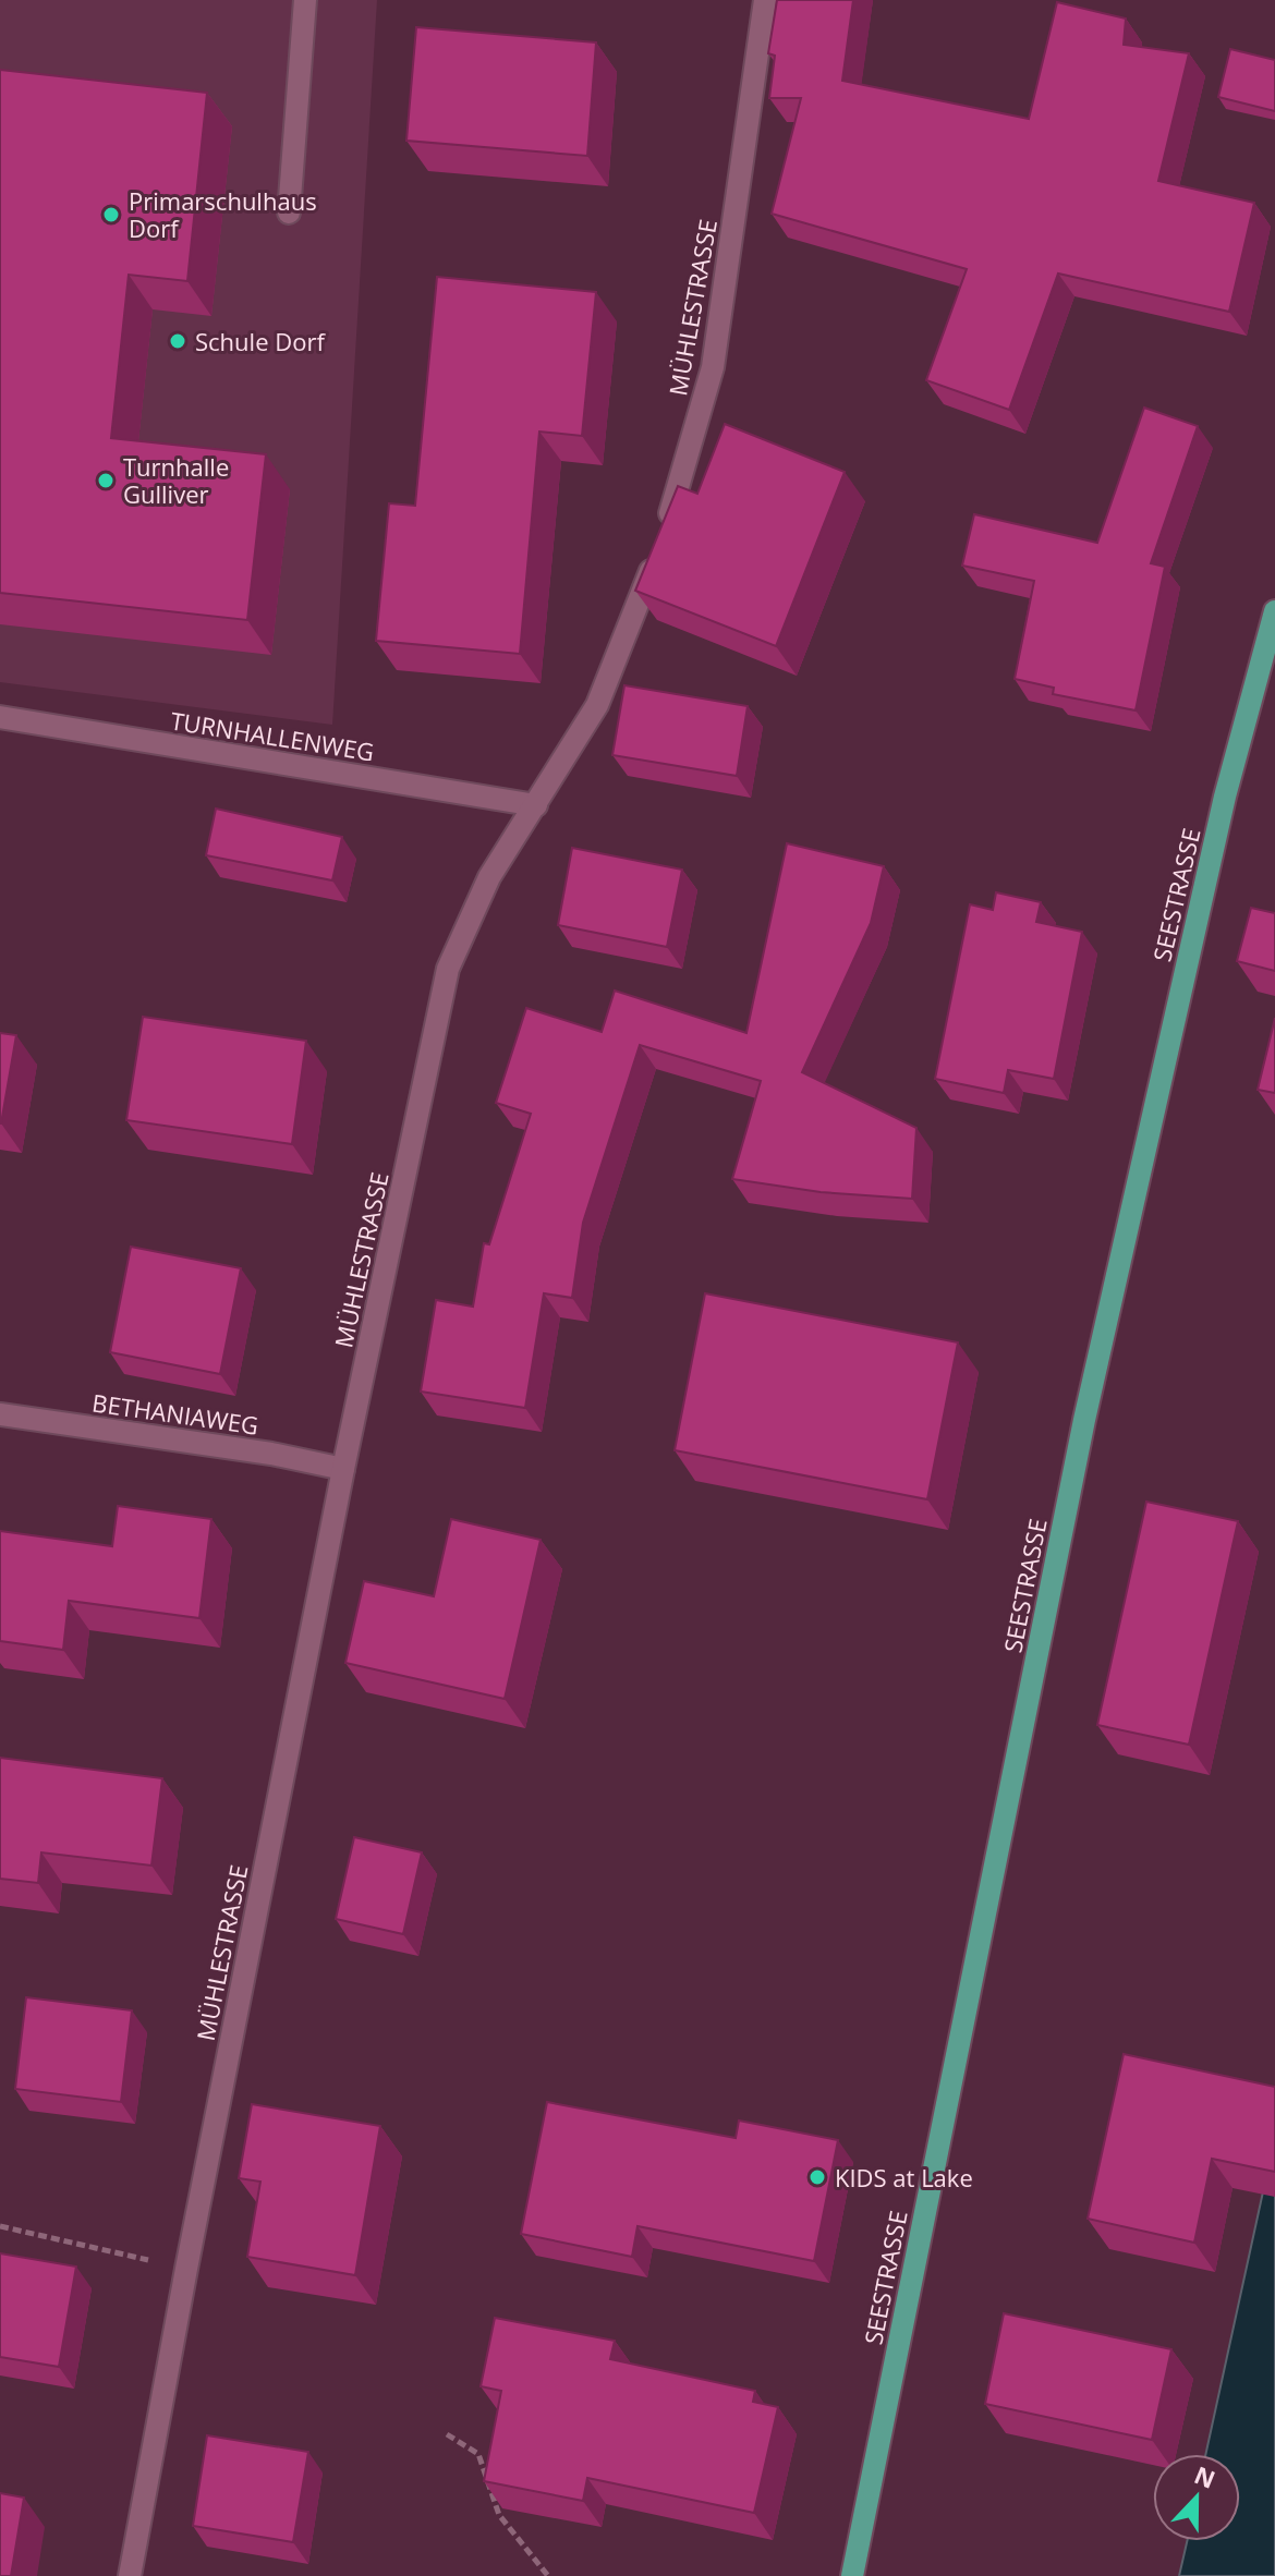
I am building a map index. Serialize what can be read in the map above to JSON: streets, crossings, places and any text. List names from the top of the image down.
{
  "streets": {
    "main road": ["SEESTRASSE"],
    "street": ["MÜHLESTRASSE", "TURNHALLENWEG", "BETHANIAWEG"]
  },
  "crossings": [
    ["MÜHLESTRASSE", "TURNHALLENWEG"],
    ["MÜHLESTRASSE", "BETHANIAWEG"]
  ],
  "places": [
    "Primarschulhaus Dorf",
    "Schule Dorf",
    "Turnhalle Gulliver",
    "KIDS at Lake"
  ],
  "north": "top"
}
